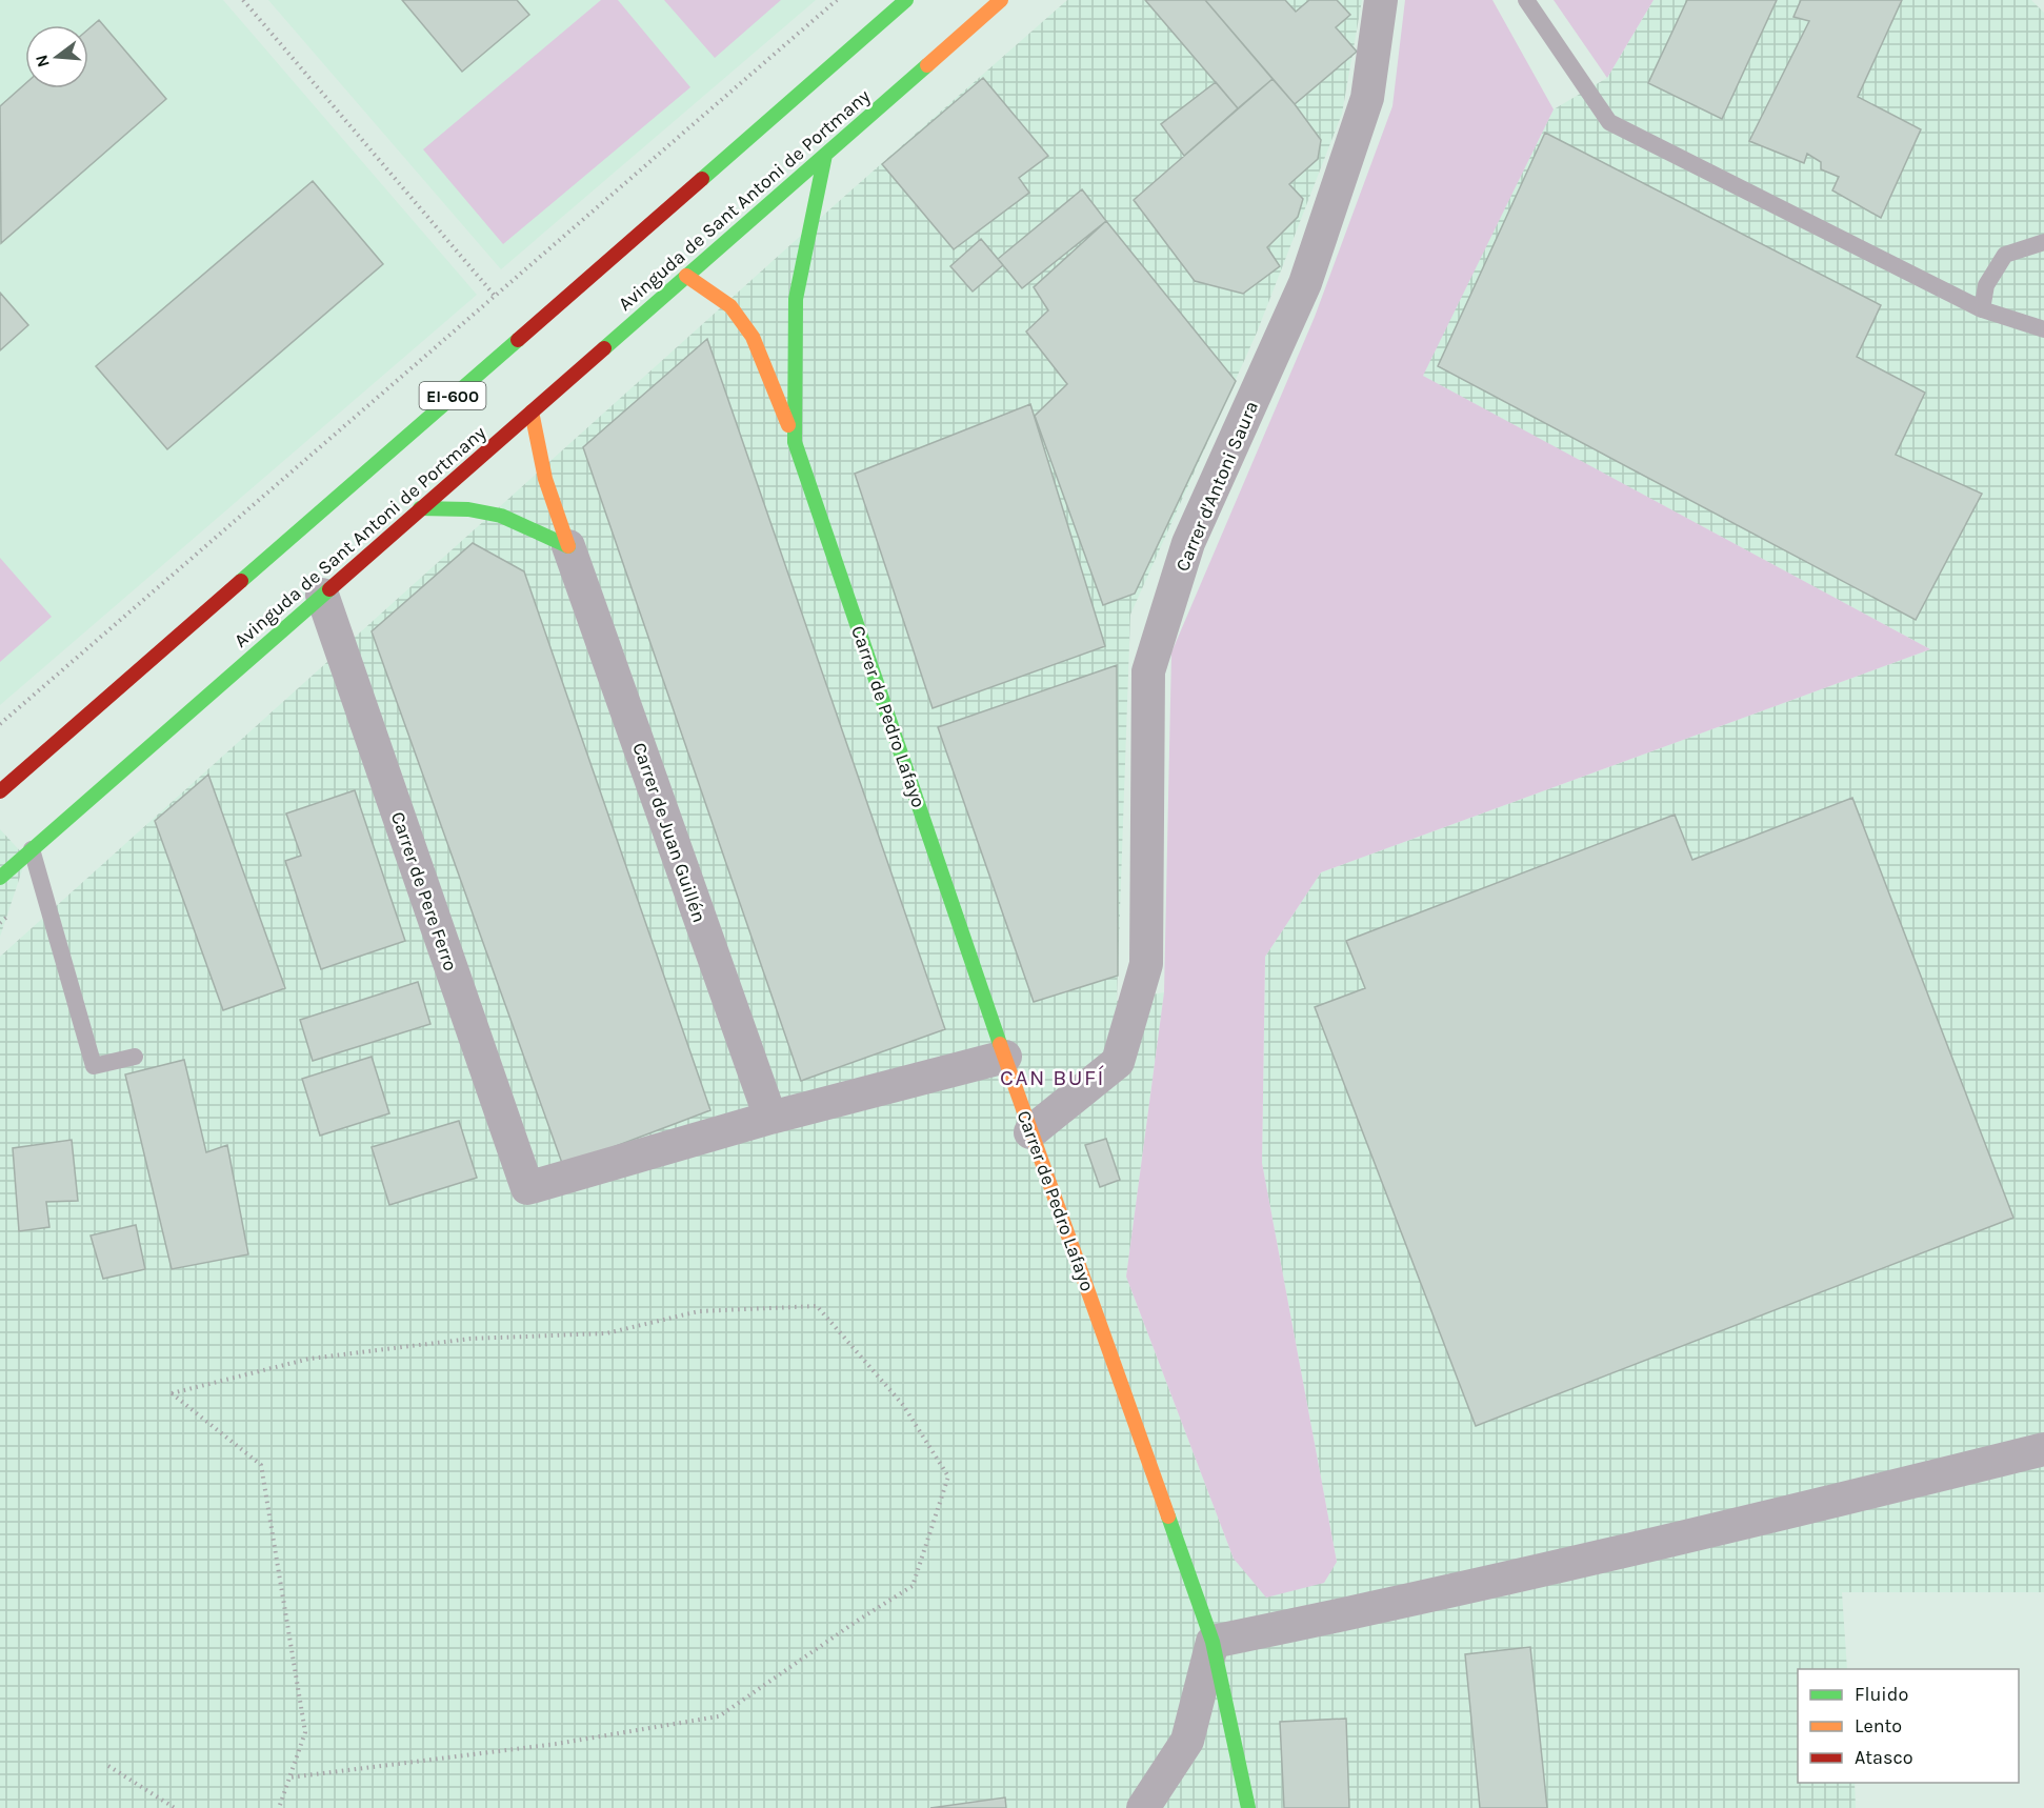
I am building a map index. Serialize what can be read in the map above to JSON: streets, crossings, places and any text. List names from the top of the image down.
{
  "streets": {
    "main road": ["Avinguda de Sant Antoni de Portmany", "EI-600", "Carrer de Pedro Lafayo"],
    "street": ["Carrer d'Antoni Saura", "Carrer de Juan Guillén", "Carrer de Pere Ferro"]
  },
  "crossings": [
    ["Avinguda de Sant Antoni de Portmany", "Carrer de Pedro Lafayo"],
    ["Avinguda de Sant Antoni de Portmany", "Carrer de Pere Ferro"],
    ["Carrer d'Antoni Saura", "Carrer de Pedro Lafayo"],
    ["Carrer de Juan Guillén", "Carrer de Pere Ferro"]
  ],
  "districts": ["CAN BUFÍ"],
  "legend": ["Fluido", "Lento", "Atasco"],
  "north": "left"
}
